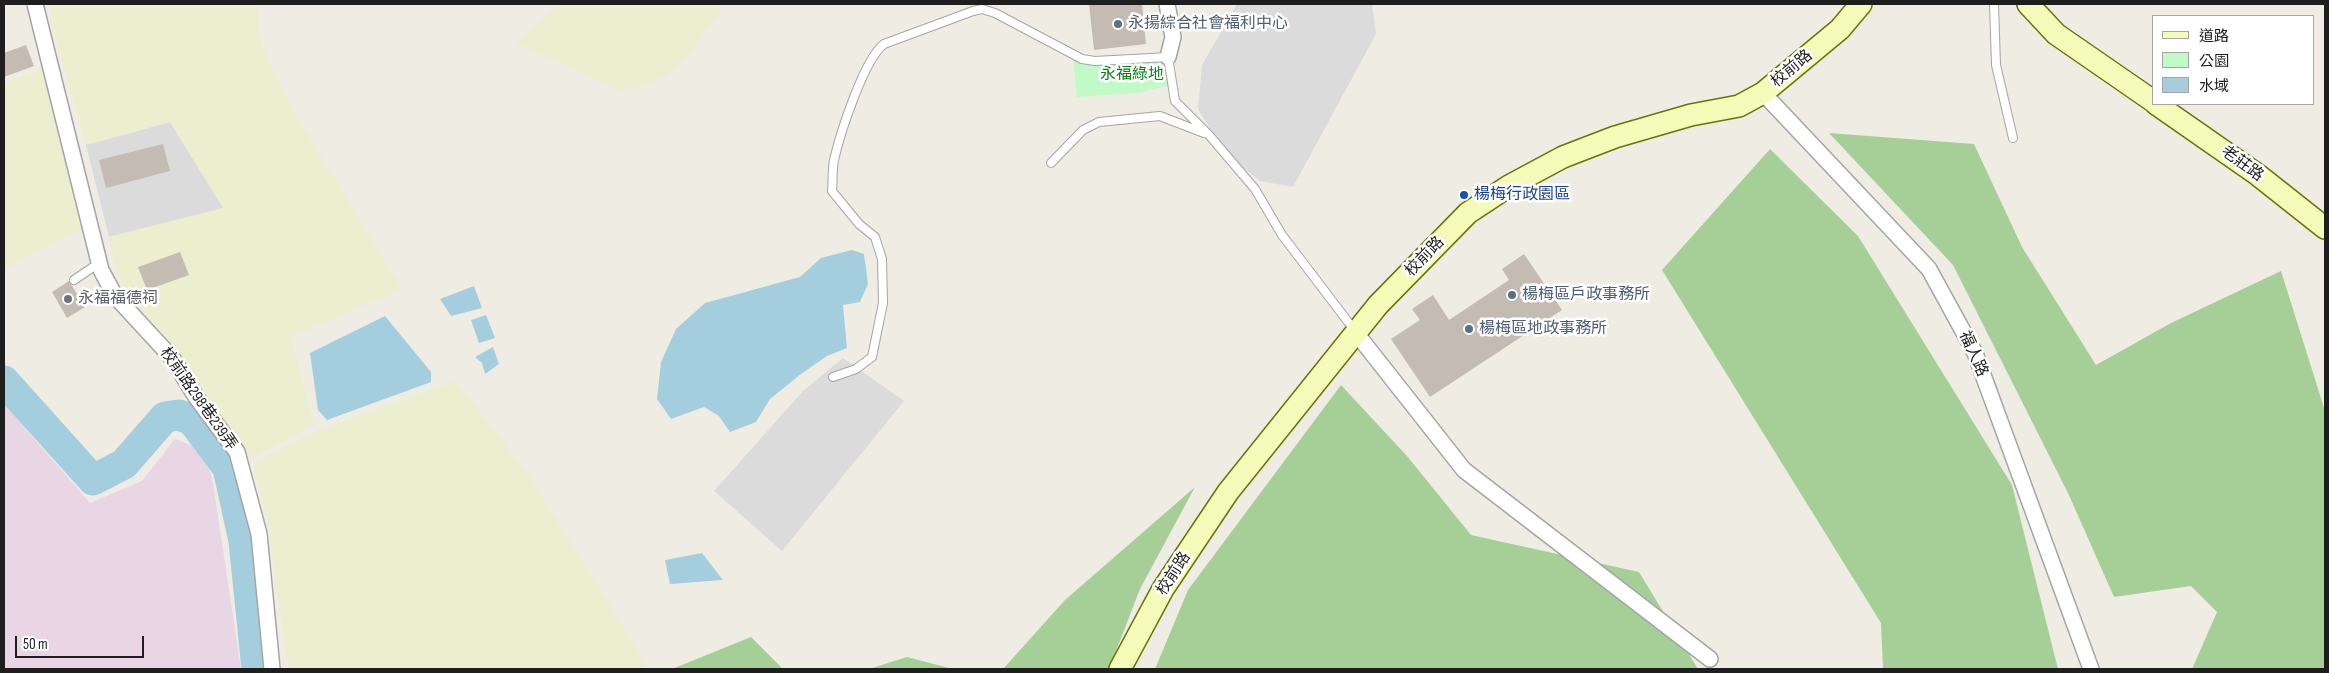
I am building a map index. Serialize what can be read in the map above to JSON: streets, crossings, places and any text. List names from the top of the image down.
{
  "streets": {
    "street": [
      "校前路",
      "老莊路",
      "福人路",
      "校前路298巷239弄"
    ]
  },
  "crossings": [
    ["校前路", "福人路"]
  ],
  "parks": ["永福綠地"],
  "places": [
    "永揚綜合社會福利中心",
    "楊梅行政園區",
    "楊梅區戶政事務所",
    "永福福德祠",
    "楊梅區地政事務所"
  ],
  "legend": ["道路", "公園", "水域"],
  "scale_bar": "50 m"
}
